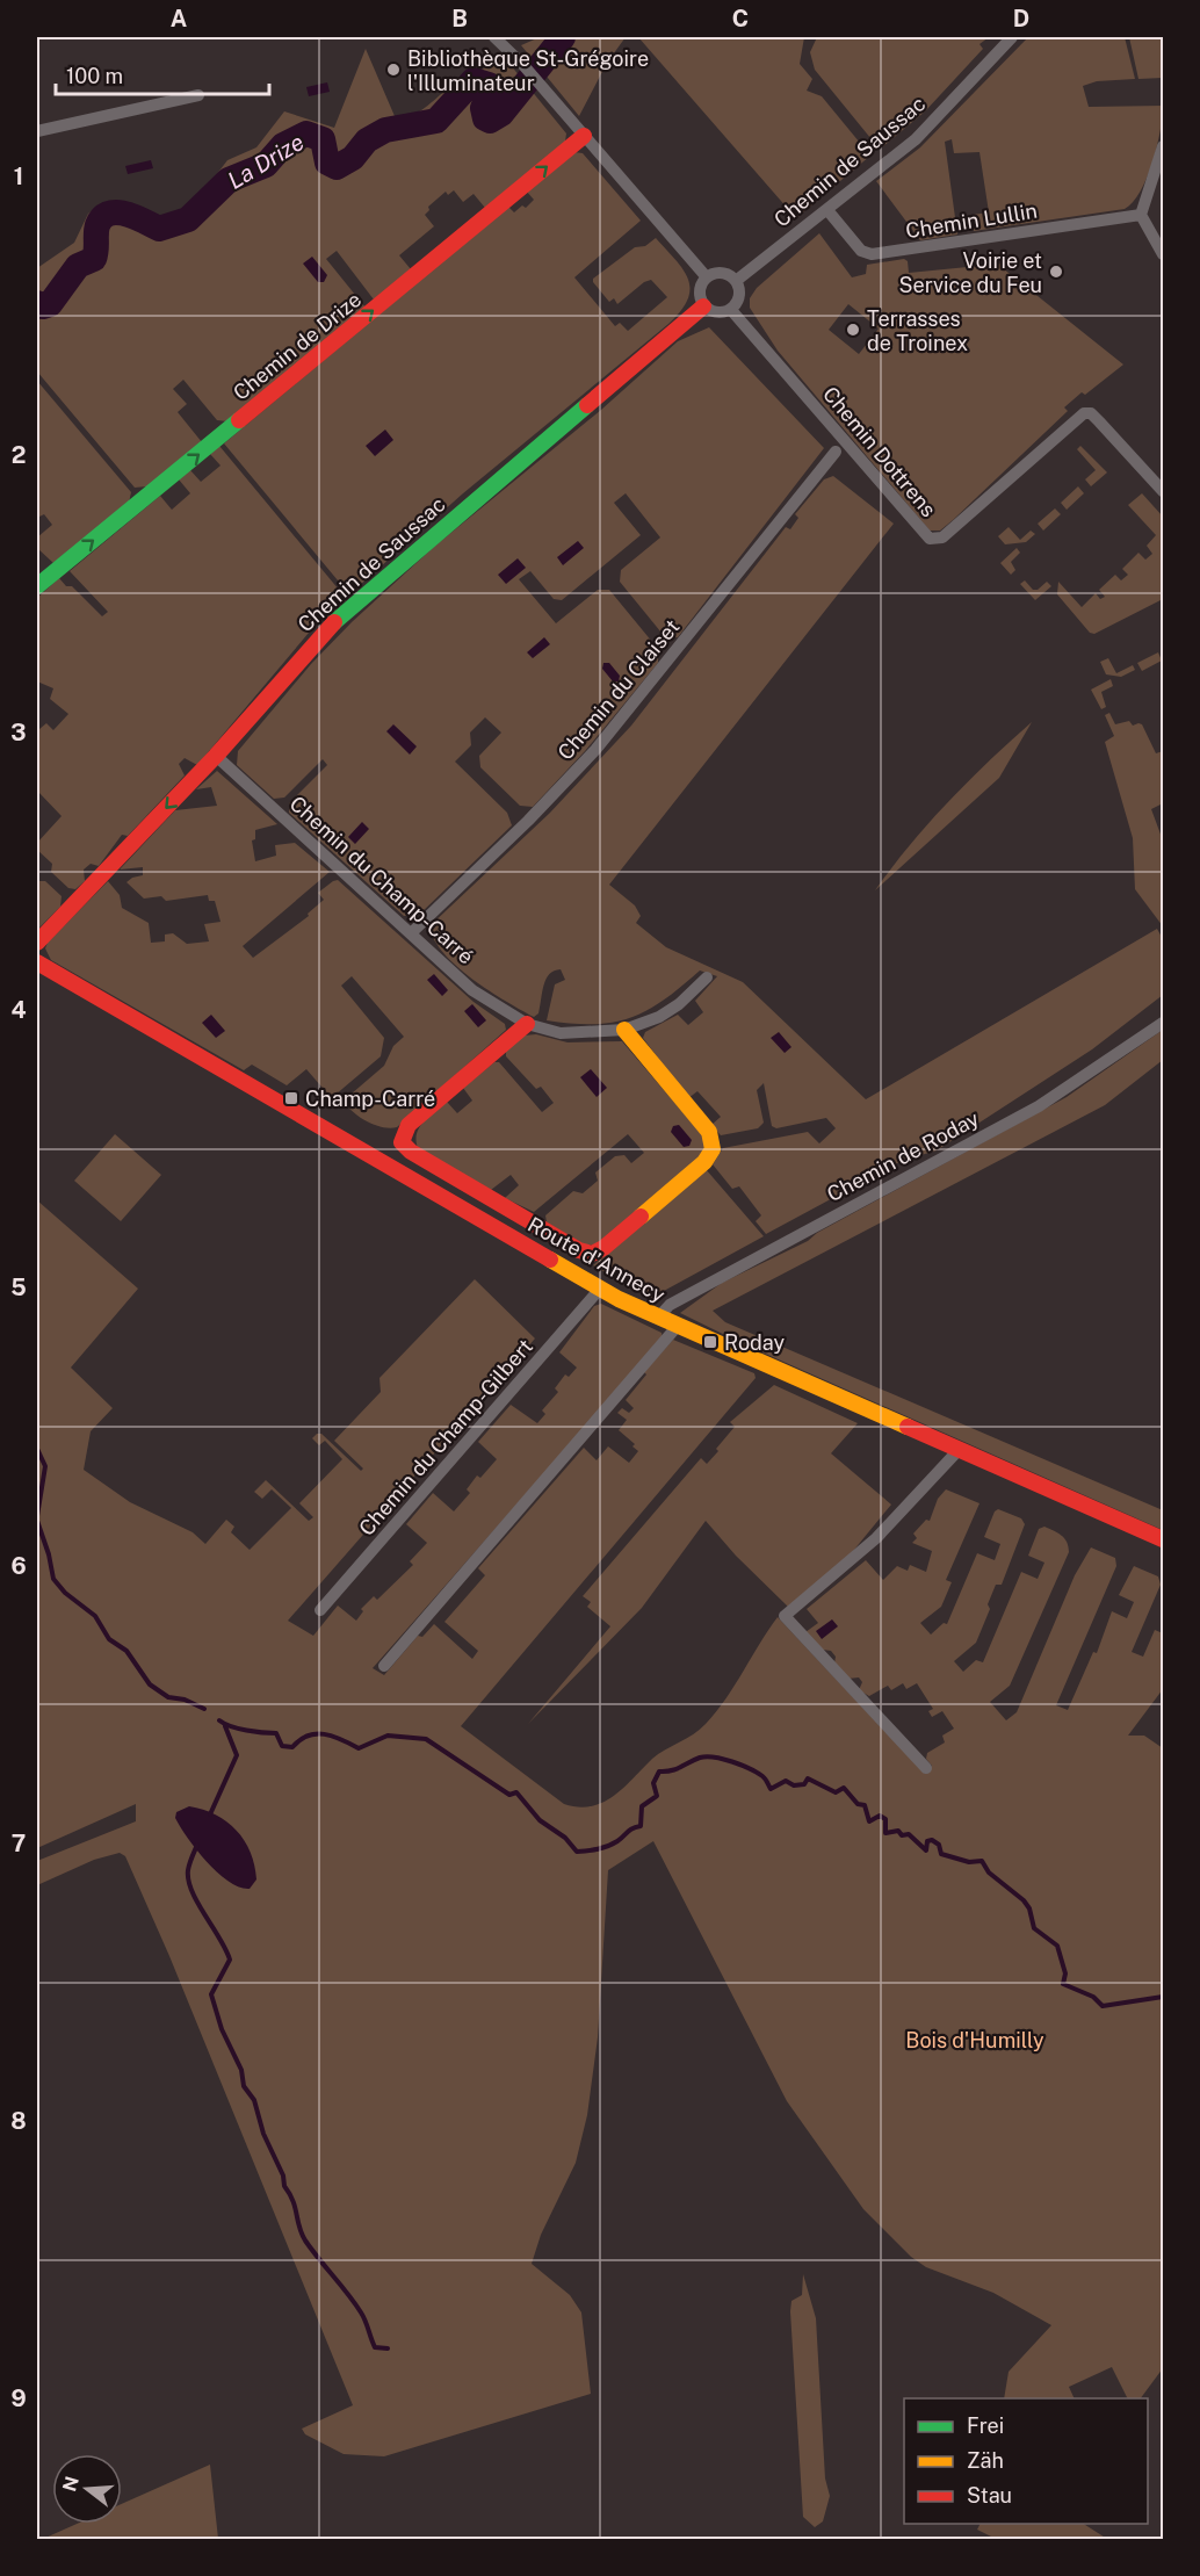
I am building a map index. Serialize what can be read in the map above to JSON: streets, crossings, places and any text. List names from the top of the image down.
{
  "streets": {
    "street": [
      "Chemin de Saussac",
      "Chemin Lullin",
      "Chemin de Drize",
      "Chemin Dottrens",
      "Chemin du Claiset",
      "Chemin du Champ-Carré",
      "Chemin de Roday",
      "Route d'Annecy",
      "Chemin du Champ-Gilbert"
    ]
  },
  "crossings": [
    ["Chemin de Saussac", "Chemin Lullin"],
    ["Chemin de Saussac", "Chemin Dottrens"],
    ["Chemin de Saussac", "Chemin du Champ-Carré"],
    ["Chemin du Claiset", "Chemin du Champ-Carré"],
    ["Chemin de Roday", "Route d'Annecy"],
    ["Route d'Annecy", "Chemin du Champ-Gilbert"]
  ],
  "one_way": ["Chemin de Drize"],
  "water": ["La Drize"],
  "parks": ["Bois d'Humilly"],
  "places": {
    "other": ["Bibliothèque St-Grégoire l'Illuminateur", "Voirie et Service du Feu", "Terrasses de Troinex"],
    "transit": ["Champ-Carré", "Roday"]
  },
  "legend": ["Frei", "Zäh", "Stau"],
  "scale_bar": "100 m",
  "north": "left",
  "grid": {
    "columns": [
      "A",
      "B",
      "C",
      "D"
    ],
    "rows": [
      "1",
      "2",
      "3",
      "4",
      "5",
      "6",
      "7",
      "8",
      "9"
    ]
  }
}
